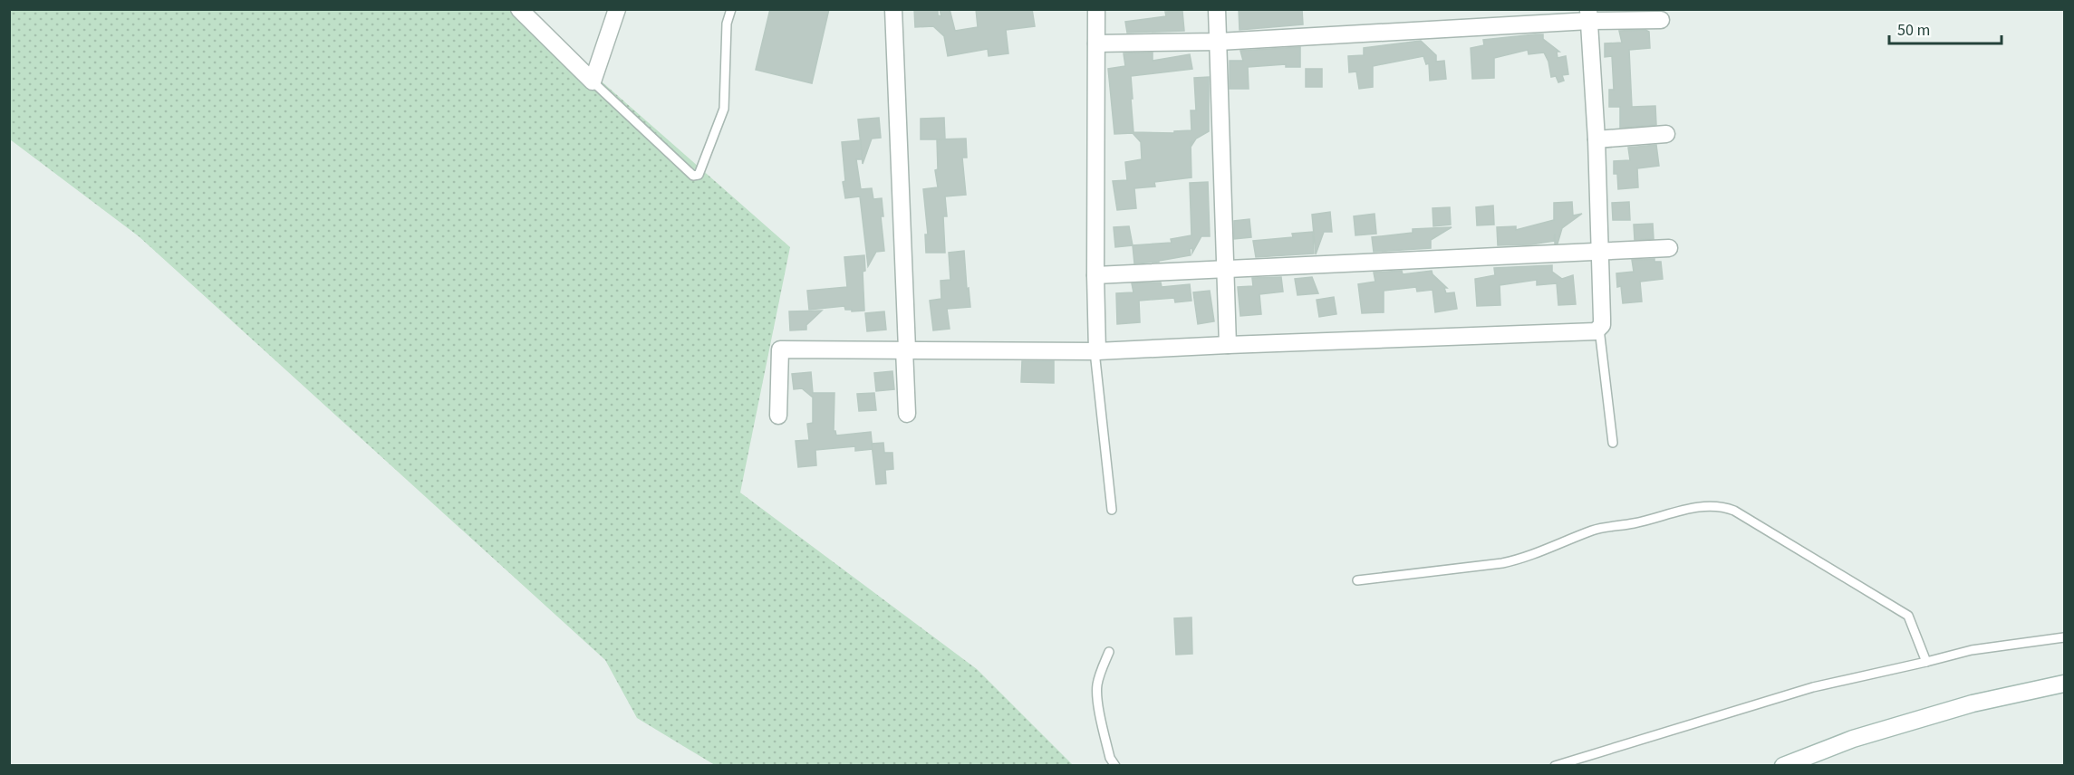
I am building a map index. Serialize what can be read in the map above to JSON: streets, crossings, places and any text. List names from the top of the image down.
{
  "scale_bar": "50 m"
}
